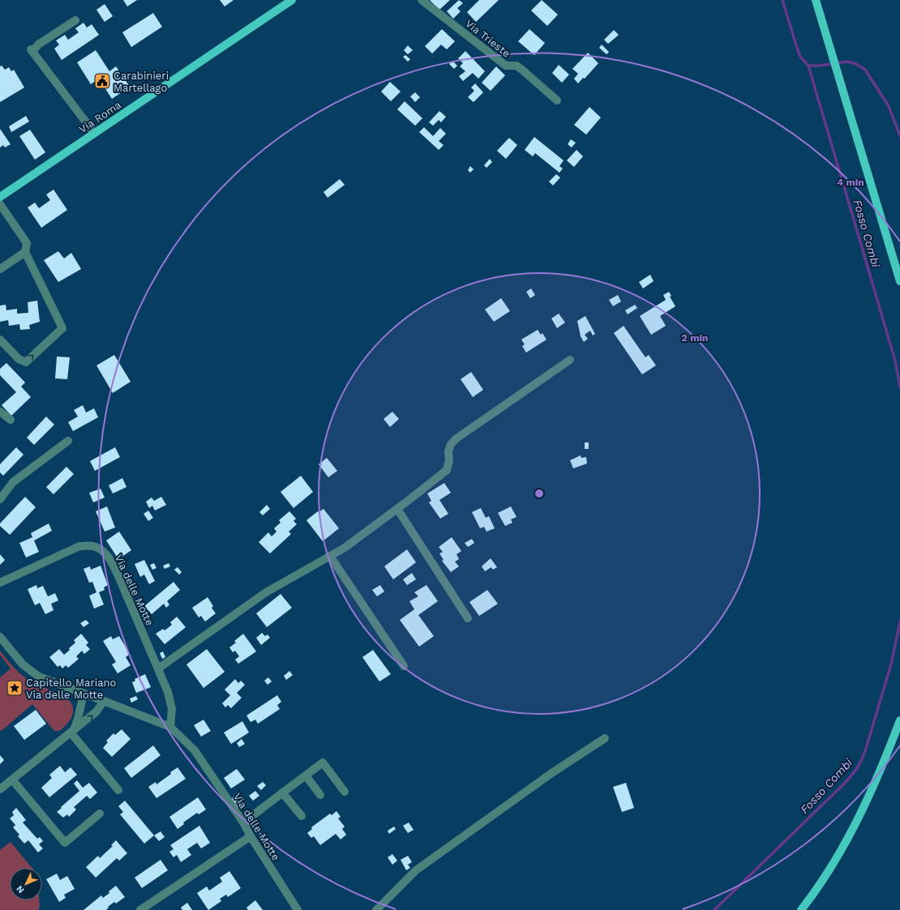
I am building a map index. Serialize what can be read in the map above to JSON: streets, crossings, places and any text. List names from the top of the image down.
{
  "streets": {
    "main road": ["Via Roma"],
    "street": ["Via Trieste", "Via delle Motte"]
  },
  "water": ["Fosso Combi"],
  "places": {
    "public building": ["Carabinieri Martellago"],
    "place": ["Capitello Mariano Via delle Motte"]
  },
  "north": "bottom left",
  "rings": ["4 min", "2 min"]
}
